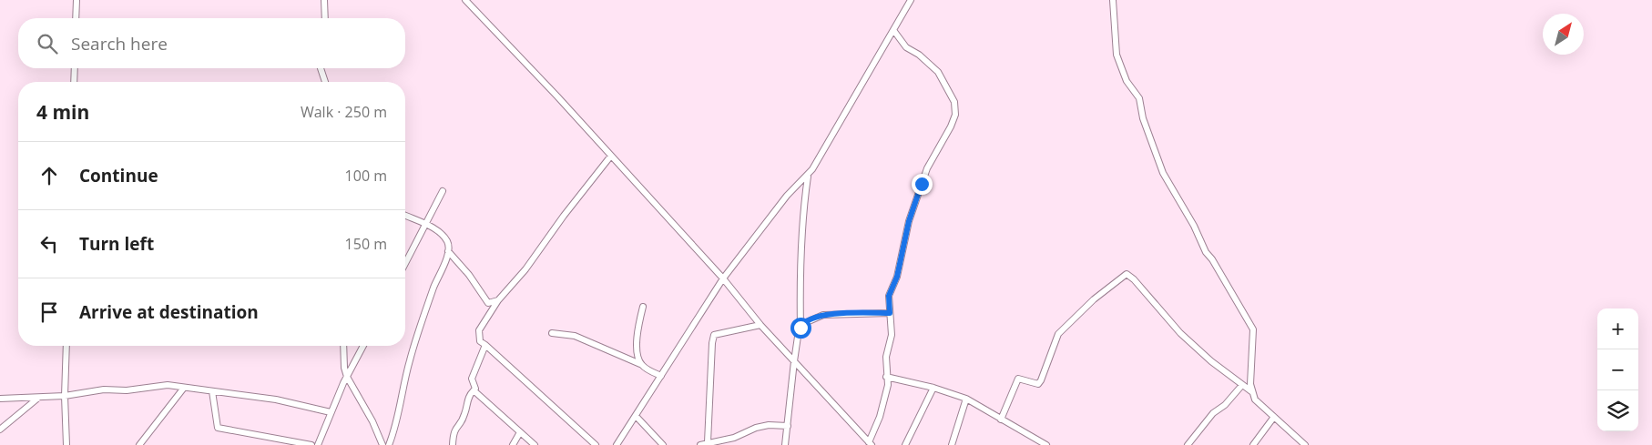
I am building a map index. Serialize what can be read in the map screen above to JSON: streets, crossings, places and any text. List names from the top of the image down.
{
  "north": "top right",
  "page": {
    "search": "Search here",
    "heading": ["4 min", "Walk · 250 m"],
    "list": [
      ["Continue", "100 m"],
      ["Turn left", "150 m"],
      "Arrive at destination"
    ],
    "map_buttons": ["+", "−"]
  }
}
